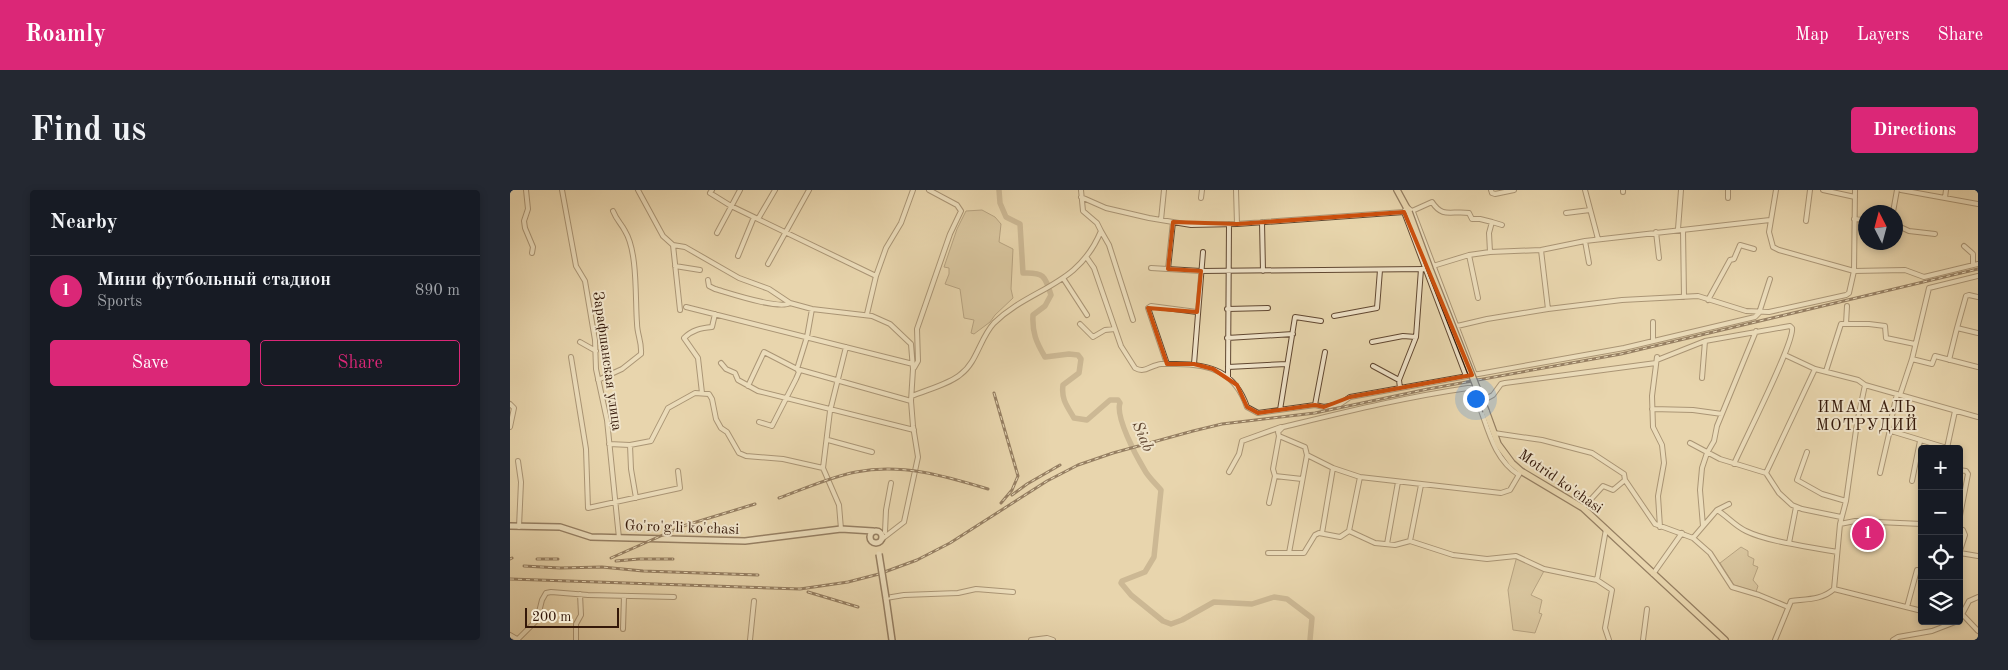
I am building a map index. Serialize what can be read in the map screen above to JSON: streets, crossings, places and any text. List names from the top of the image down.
{
  "streets": {
    "main road": ["Motrid ko'chasi", "Go'ro'g'li ko'chasi"],
    "street": ["Зарафшанская улица"]
  },
  "crossings": [
    ["Зарафшанская улица", "Go'ro'g'li ko'chasi"]
  ],
  "districts": ["ИМАМ АЛЬ МОТРУДИЙ"],
  "water": ["Siab"],
  "scale_bar": "200 m",
  "north": "top",
  "page": {
    "header": "Roamly",
    "nav": ["Map", "Layers", "Share"],
    "buttons": [
      "Directions",
      ["Save", "Share"]
    ],
    "title": "Find us",
    "heading": "Nearby",
    "list": [
      {
        "mark": "1",
        "name": "Мини футбольный стадион",
        "note": "Sports",
        "value": "890 m"
      }
    ],
    "map_buttons": ["+", "−"],
    "pins": "1",
    "scale": "200 m"
  }
}
